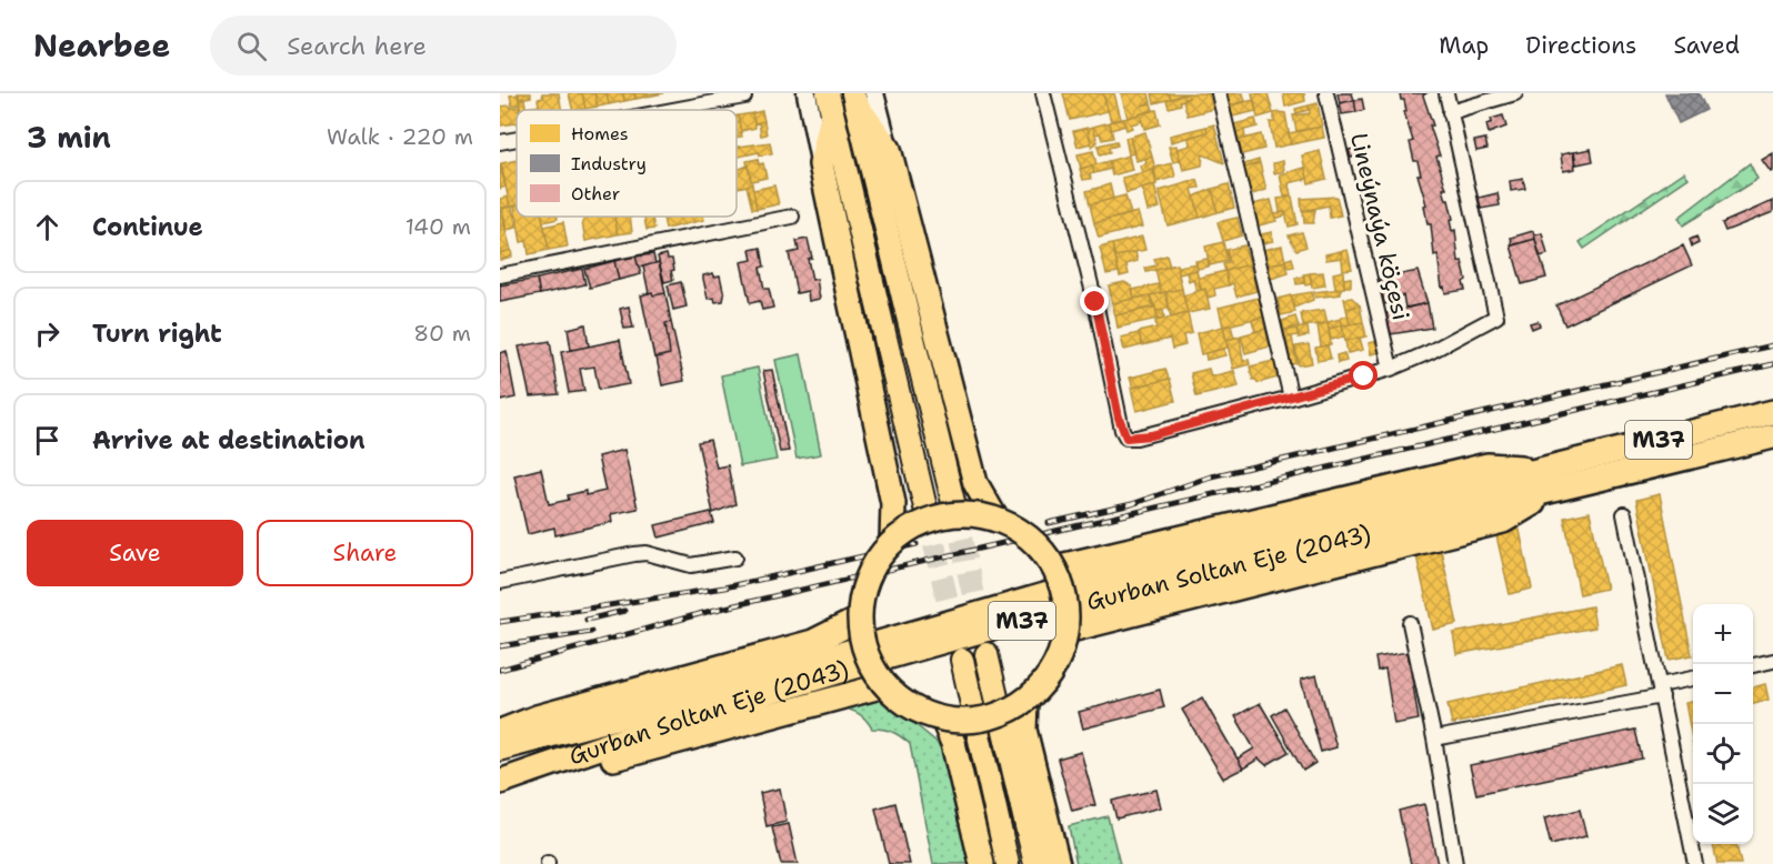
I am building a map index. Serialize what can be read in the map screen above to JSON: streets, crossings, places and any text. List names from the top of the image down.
{
  "streets": {
    "highway": ["M37", "Gurban Soltan Eje (2043)"],
    "street": ["Lineýnaýa köçesi"]
  },
  "legend": ["Homes", "Industry", "Other"],
  "page": {
    "header": "Nearbee",
    "search": "Search here",
    "nav": ["Map", "Directions", "Saved"],
    "heading": ["3 min", "Walk · 220 m"],
    "list": [
      ["Continue", "140 m"],
      ["Turn right", "80 m"],
      "Arrive at destination"
    ],
    "buttons": ["Save", "Share"],
    "map_buttons": ["+", "−"]
  }
}
